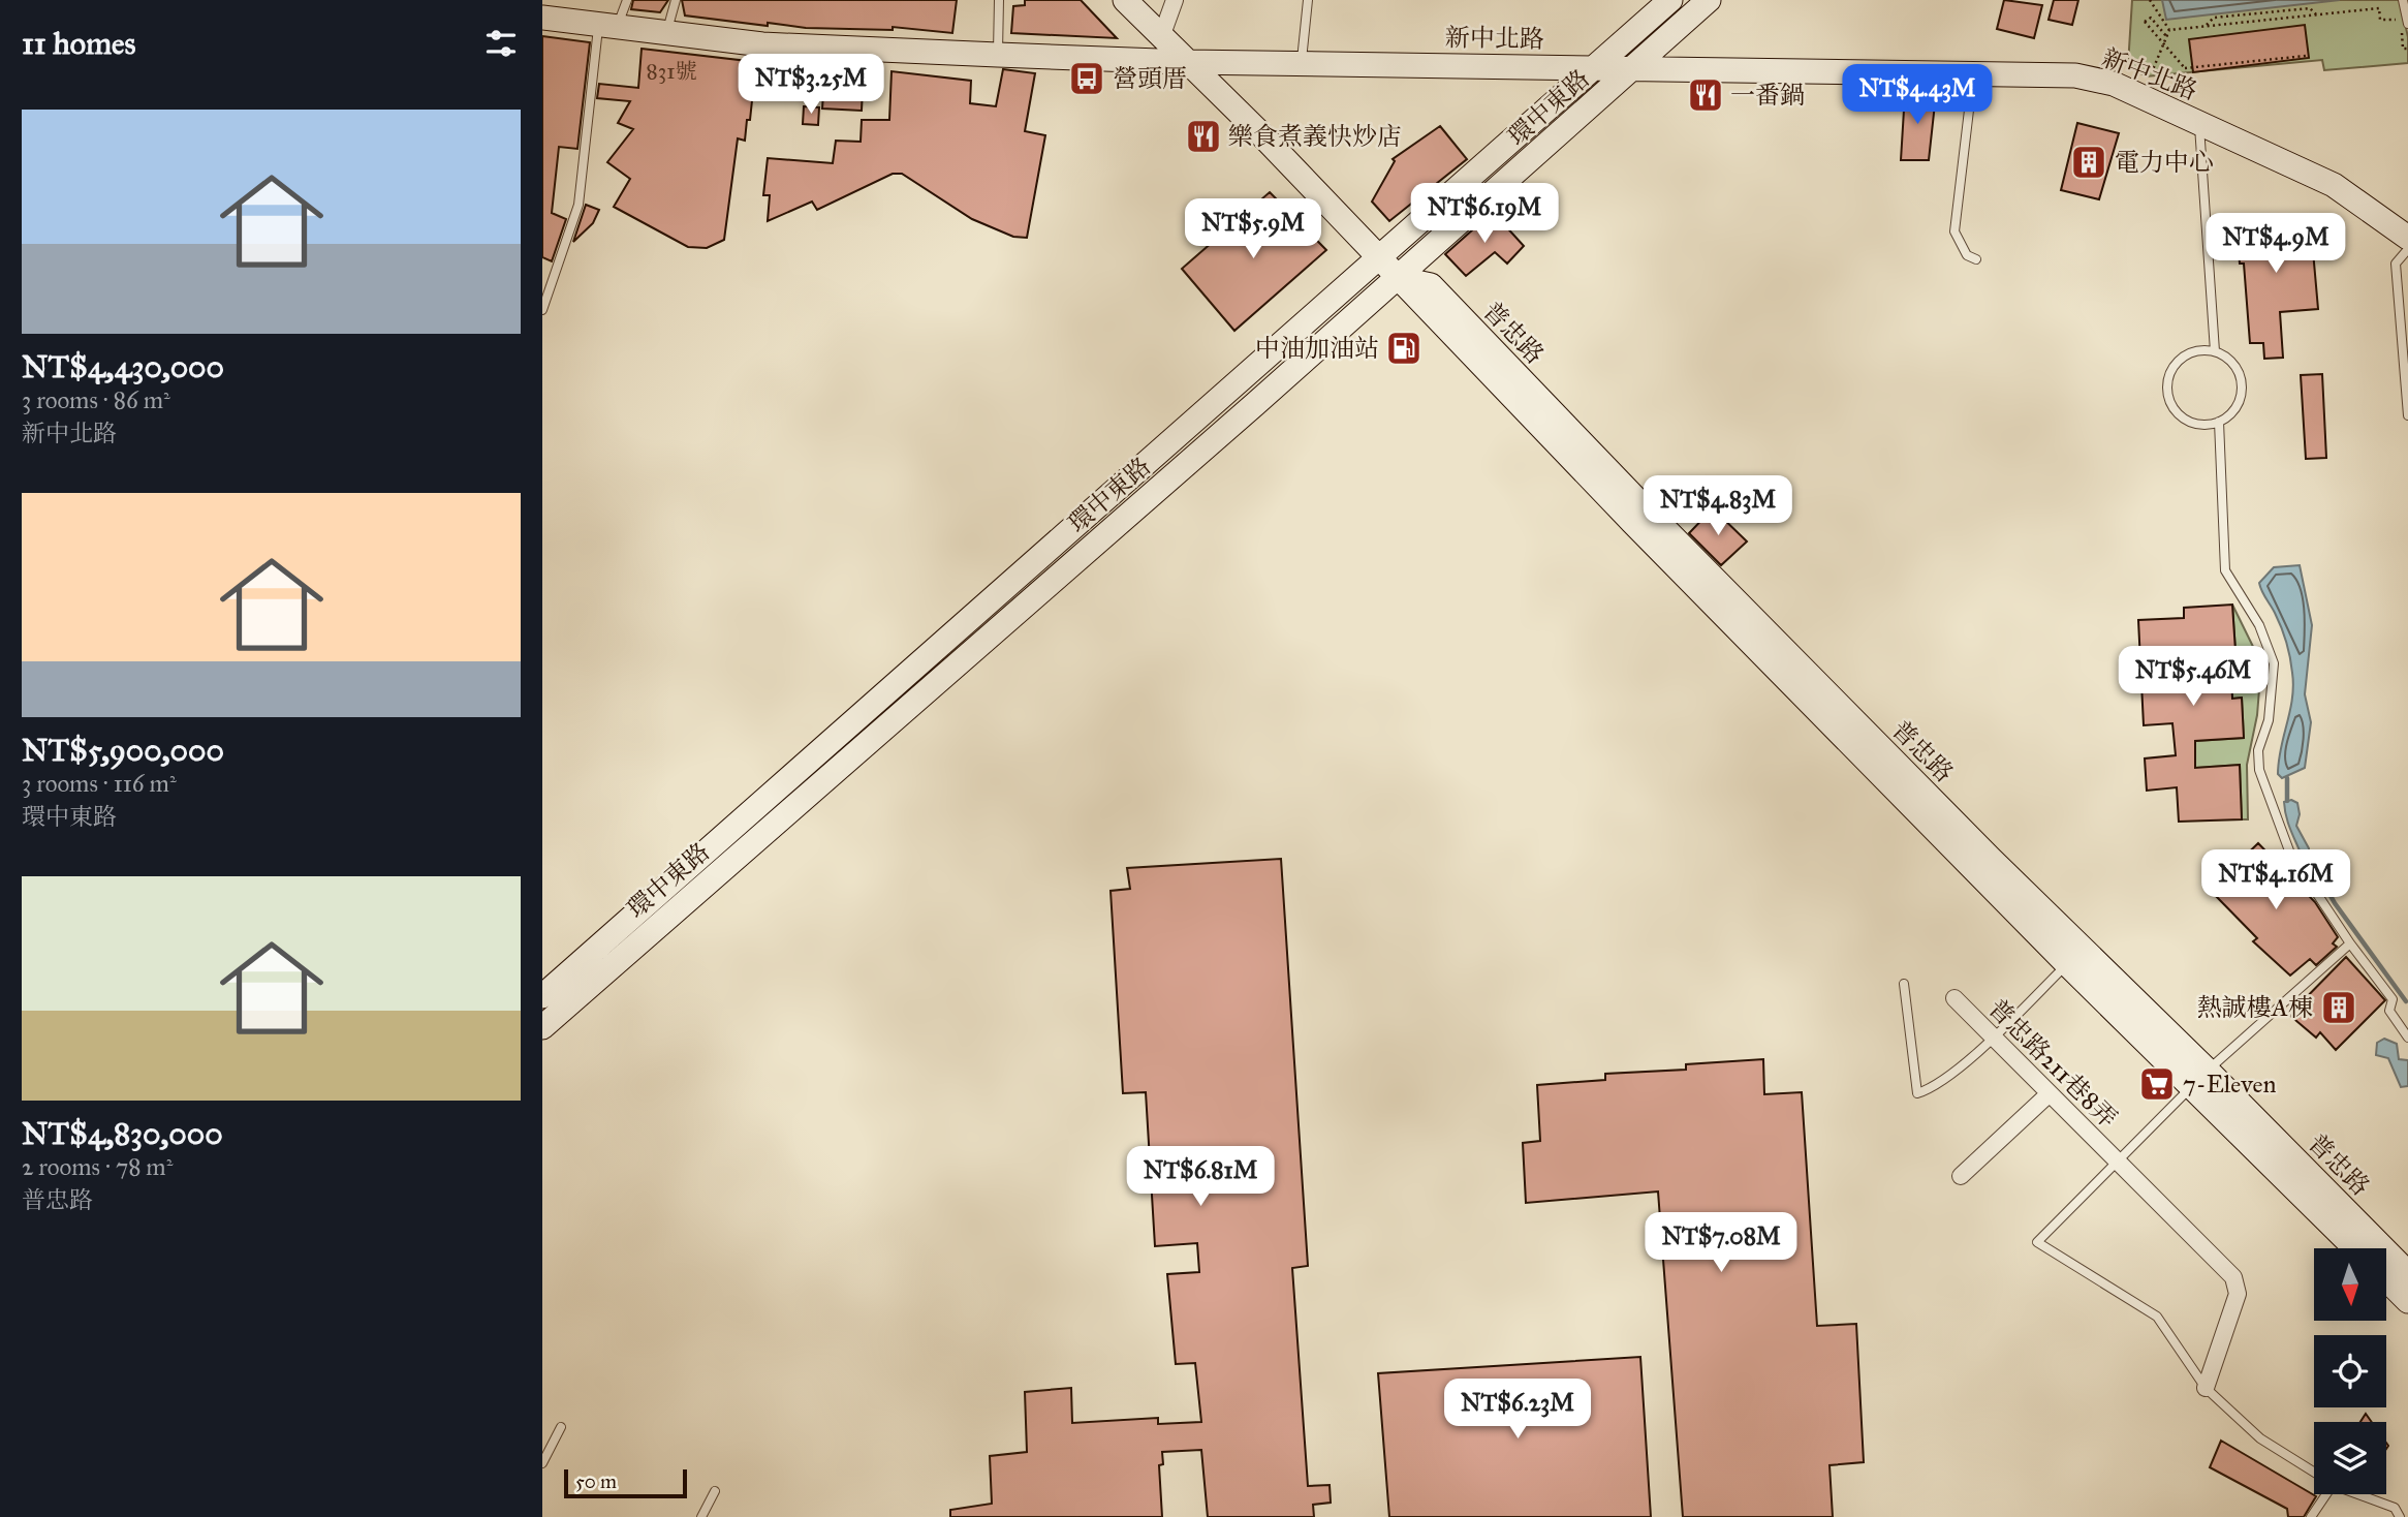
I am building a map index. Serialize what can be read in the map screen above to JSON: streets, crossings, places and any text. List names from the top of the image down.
{
  "streets": {
    "street": [
      "新中北路",
      "環中東路",
      "普忠路",
      "普忠路211巷8弄"
    ]
  },
  "crossings": [
    ["新中北路", "環中東路"],
    ["環中東路", "普忠路"]
  ],
  "places": {
    "bus stop": ["營頭厝"],
    "restaurant": ["一番鍋", "樂食煮義快炒店"],
    "building": ["電力中心", "熱誠樓A棟"],
    "fuel station": ["中油加油站"],
    "supermarket": ["7-Eleven"]
  },
  "house_numbers": ["831號"],
  "scale_bar": "50 m",
  "north": "bottom",
  "page": {
    "heading": "11 homes",
    "price": [
      "NT$3.25M",
      "NT$4.43M",
      "NT$6.19M",
      "NT$5.9M",
      "NT$4.9M",
      "NT$4.83M",
      "NT$5.46M",
      "NT$4.16M",
      "NT$6.81M",
      "NT$7.08M",
      "NT$6.23M"
    ],
    "list": [
      {
        "name": "NT$4,430,000",
        "note": "3 rooms · 86 m² · 新中北路"
      },
      {
        "name": "NT$5,900,000",
        "note": "3 rooms · 116 m² · 環中東路"
      },
      {
        "name": "NT$4,830,000",
        "note": "2 rooms · 78 m² · 普忠路"
      }
    ],
    "scale": "50 m"
  }
}
